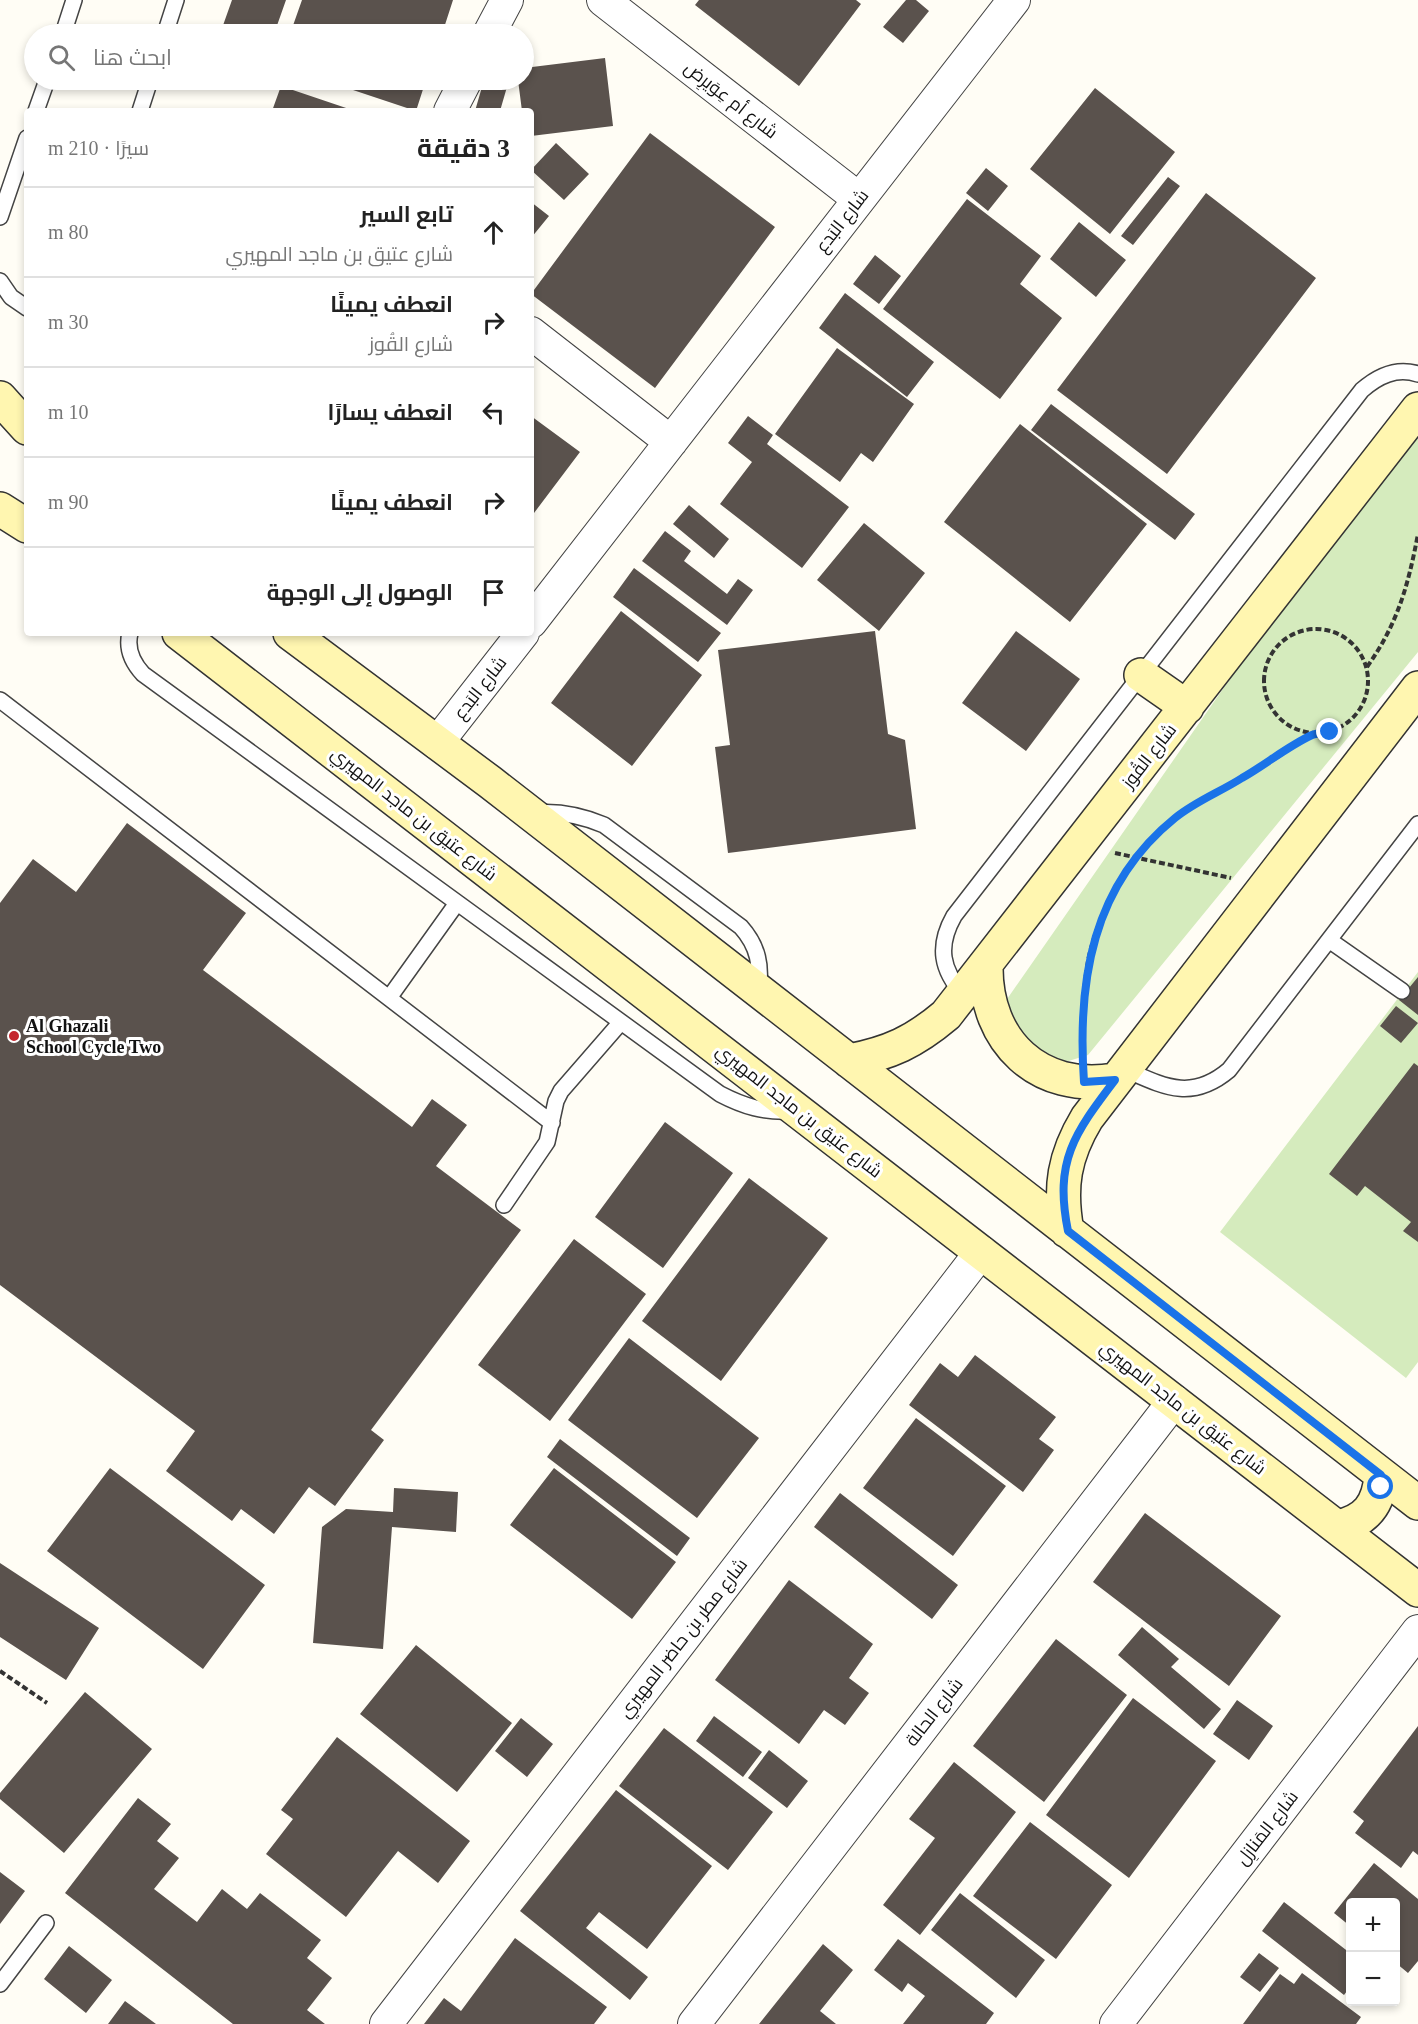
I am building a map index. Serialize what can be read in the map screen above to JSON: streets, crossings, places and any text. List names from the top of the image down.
{
  "streets": {
    "street": [
      "شارع أم عِوَيرِض",
      "شارع البَدع",
      "شارع القُوز",
      "شارع عتيق بن ماجد المهيري",
      "شارع مطر بن حاضر المهيري",
      "شارع الحالة",
      "شارع المَنازِل"
    ]
  },
  "crossings": [
    ["شارع أم عِوَيرِض", "شارع البَدع"],
    ["شارع عتيق بن ماجد المهيري", "شارع مطر بن حاضر المهيري"],
    ["شارع عتيق بن ماجد المهيري", "شارع الحالة"]
  ],
  "places": ["Al Ghazali School Cycle Two"],
  "page": {
    "search": "ابحث هنا",
    "heading": ["3 دقيقة", "سيرًا · 210 m"],
    "list": [
      ["تابع السير", "شارع عتيق بن ماجد المهيري", "80 m"],
      ["انعطف يمينًا", "شارع القُوز", "30 m"],
      ["انعطف يسارًا", "10 m"],
      ["انعطف يمينًا", "90 m"],
      "الوصول إلى الوجهة"
    ],
    "map_buttons": ["+", "−"]
  }
}
